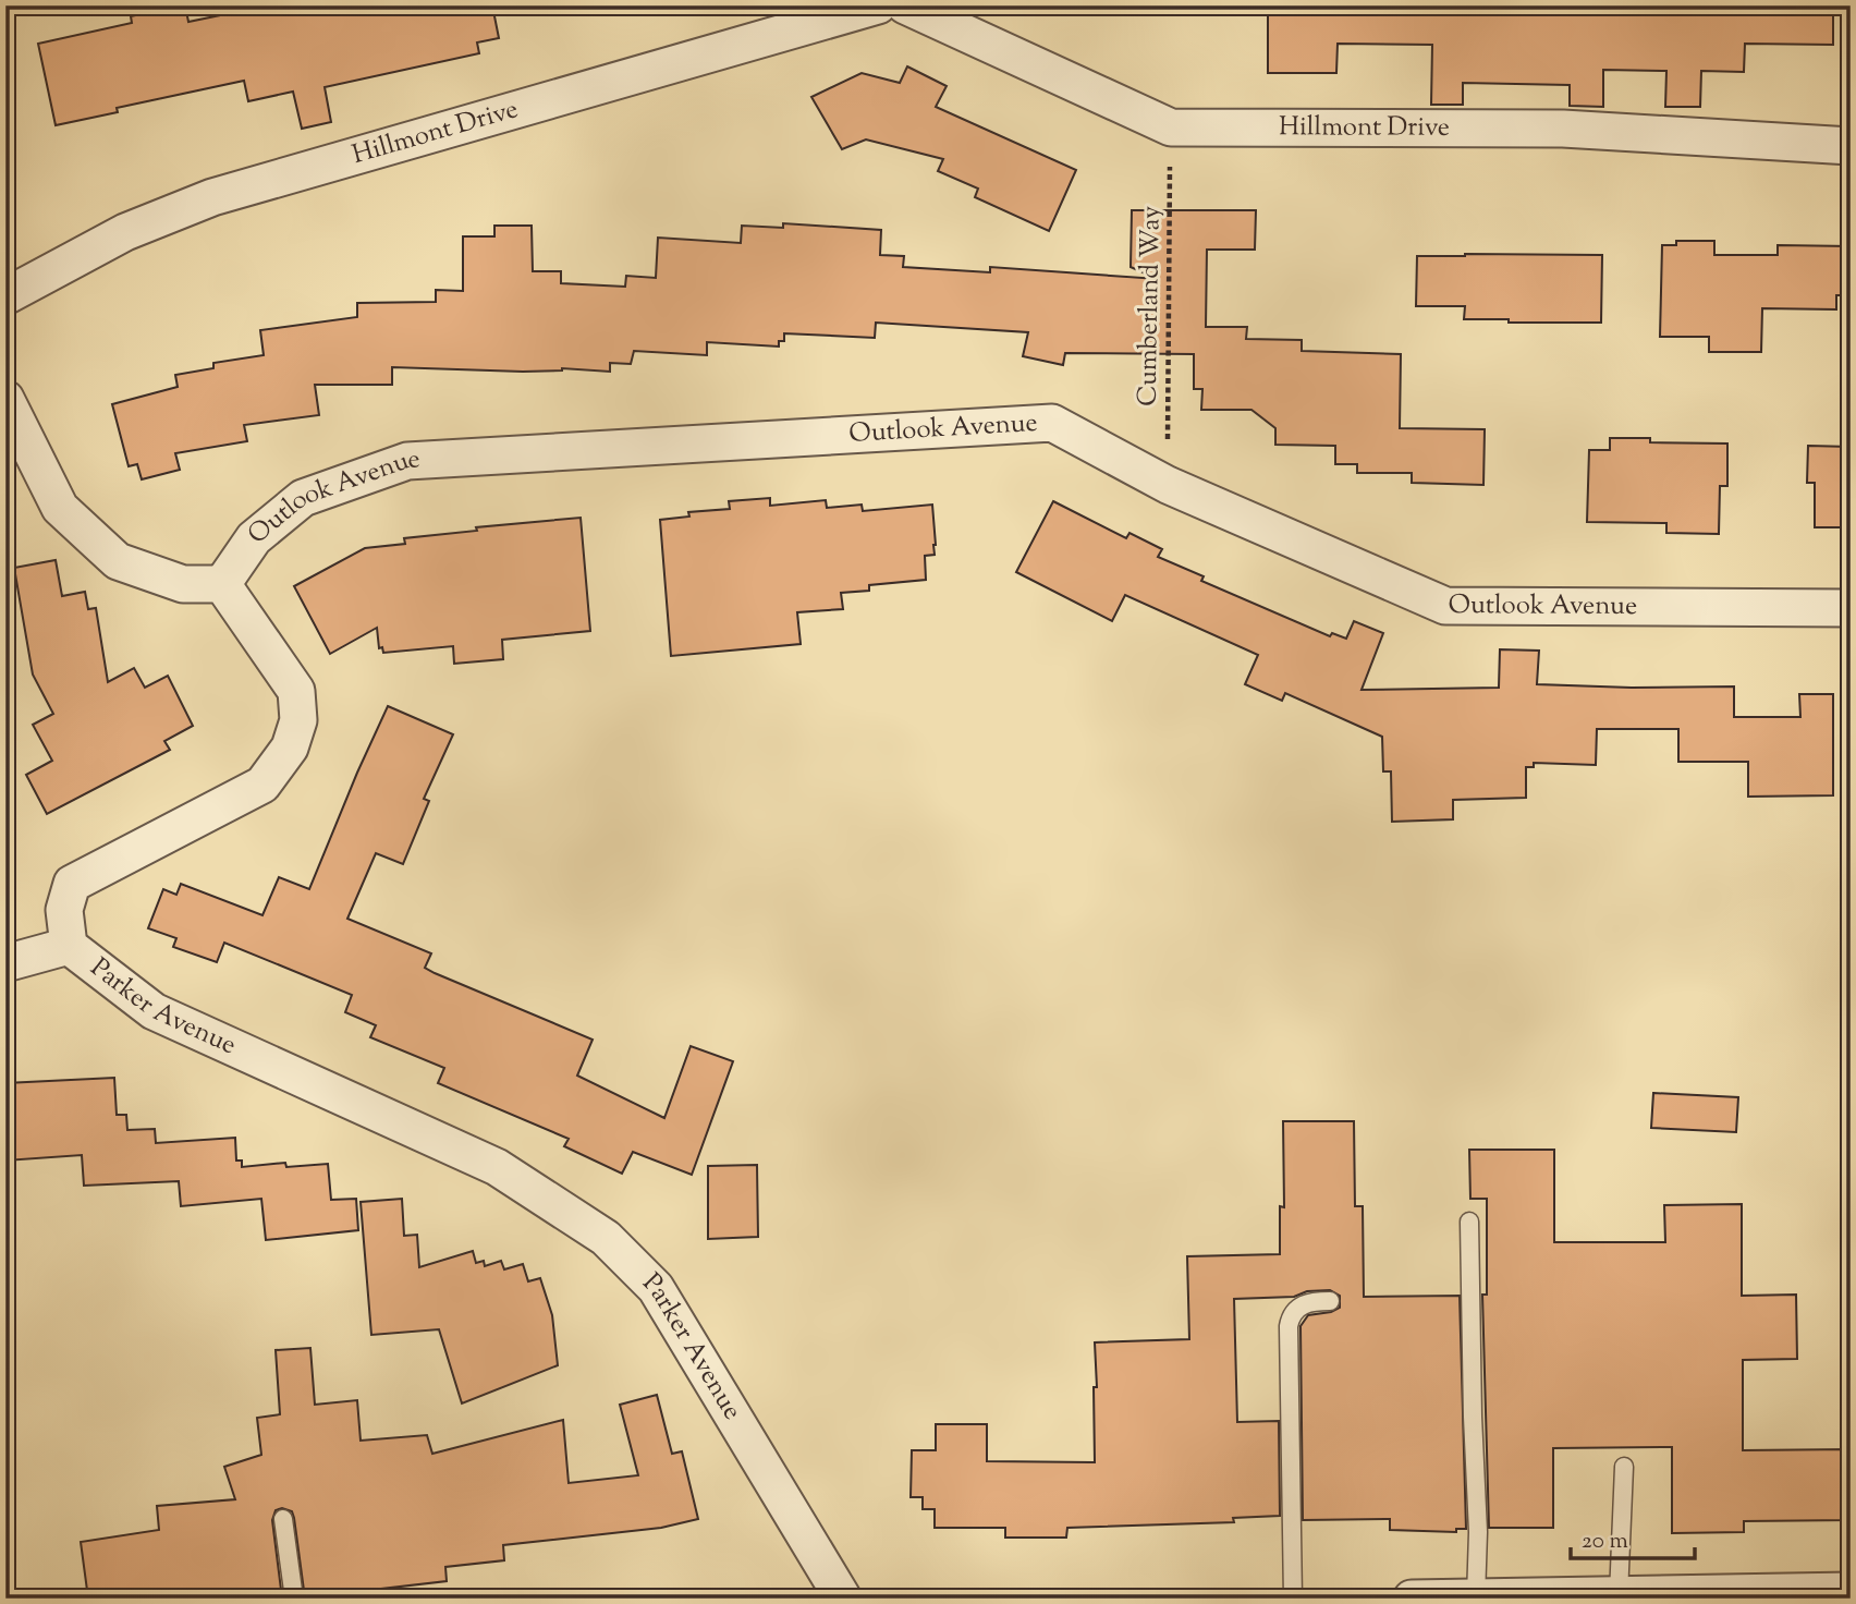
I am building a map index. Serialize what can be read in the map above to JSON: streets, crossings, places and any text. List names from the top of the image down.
{
  "streets": {
    "street": ["Hillmont Drive", "Outlook Avenue", "Parker Avenue"],
    "path": ["Cumberland Way"]
  },
  "crossings": [
    ["Hillmont Drive", "Cumberland Way"],
    ["Cumberland Way", "Outlook Avenue"],
    ["Outlook Avenue", "Parker Avenue"]
  ],
  "scale_bar": "20 m"
}
